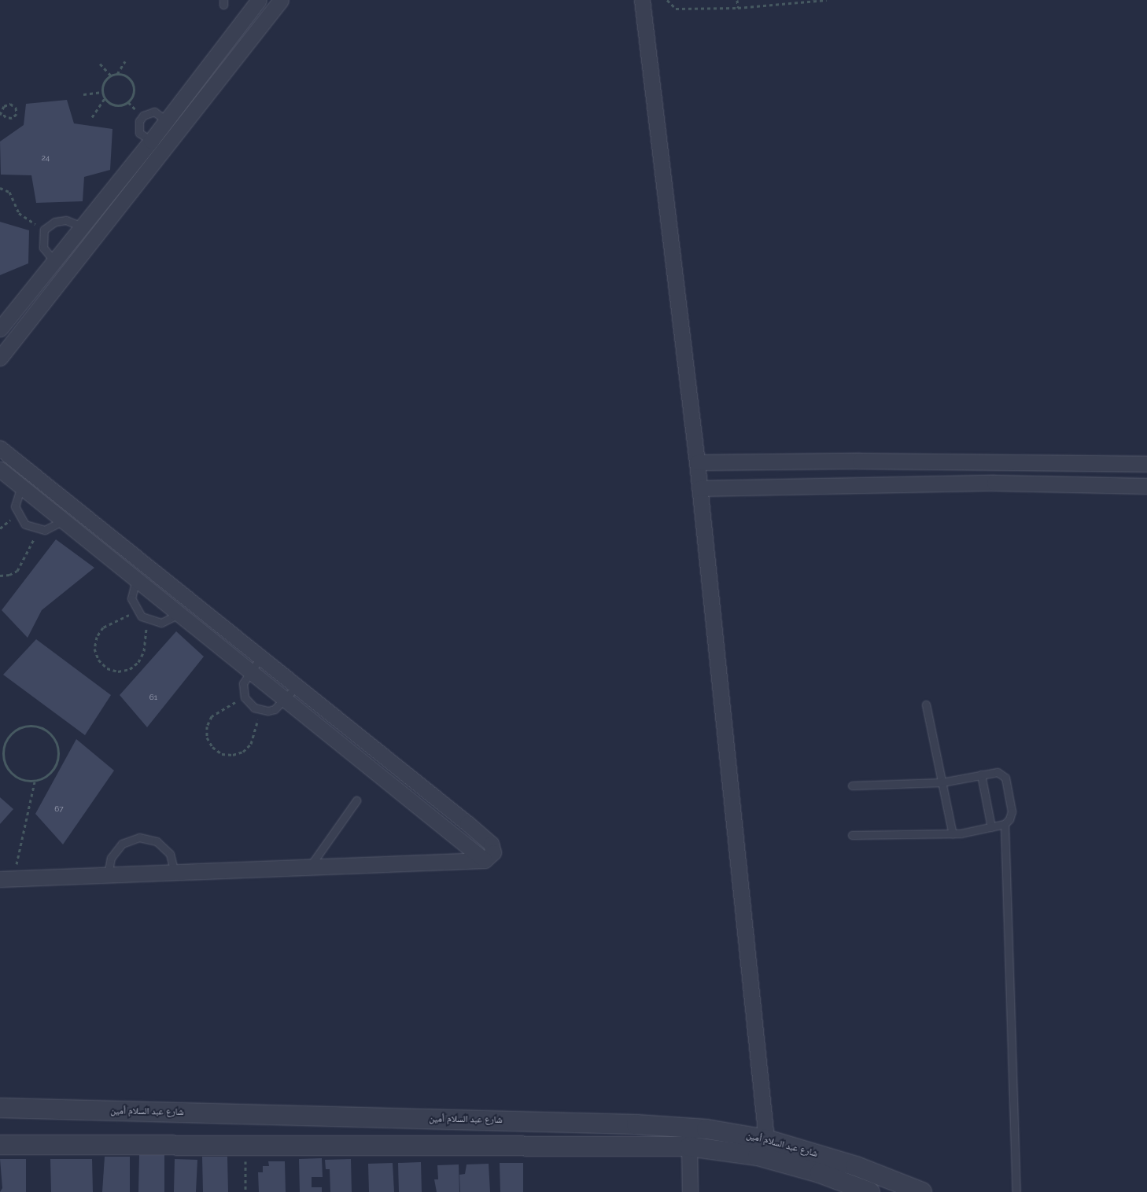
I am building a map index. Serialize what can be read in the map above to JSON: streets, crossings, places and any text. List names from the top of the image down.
{
  "streets": {
    "street": ["شارع عبد السلام أمين"]
  },
  "house_numbers": ["24", "61", "67"]
}
